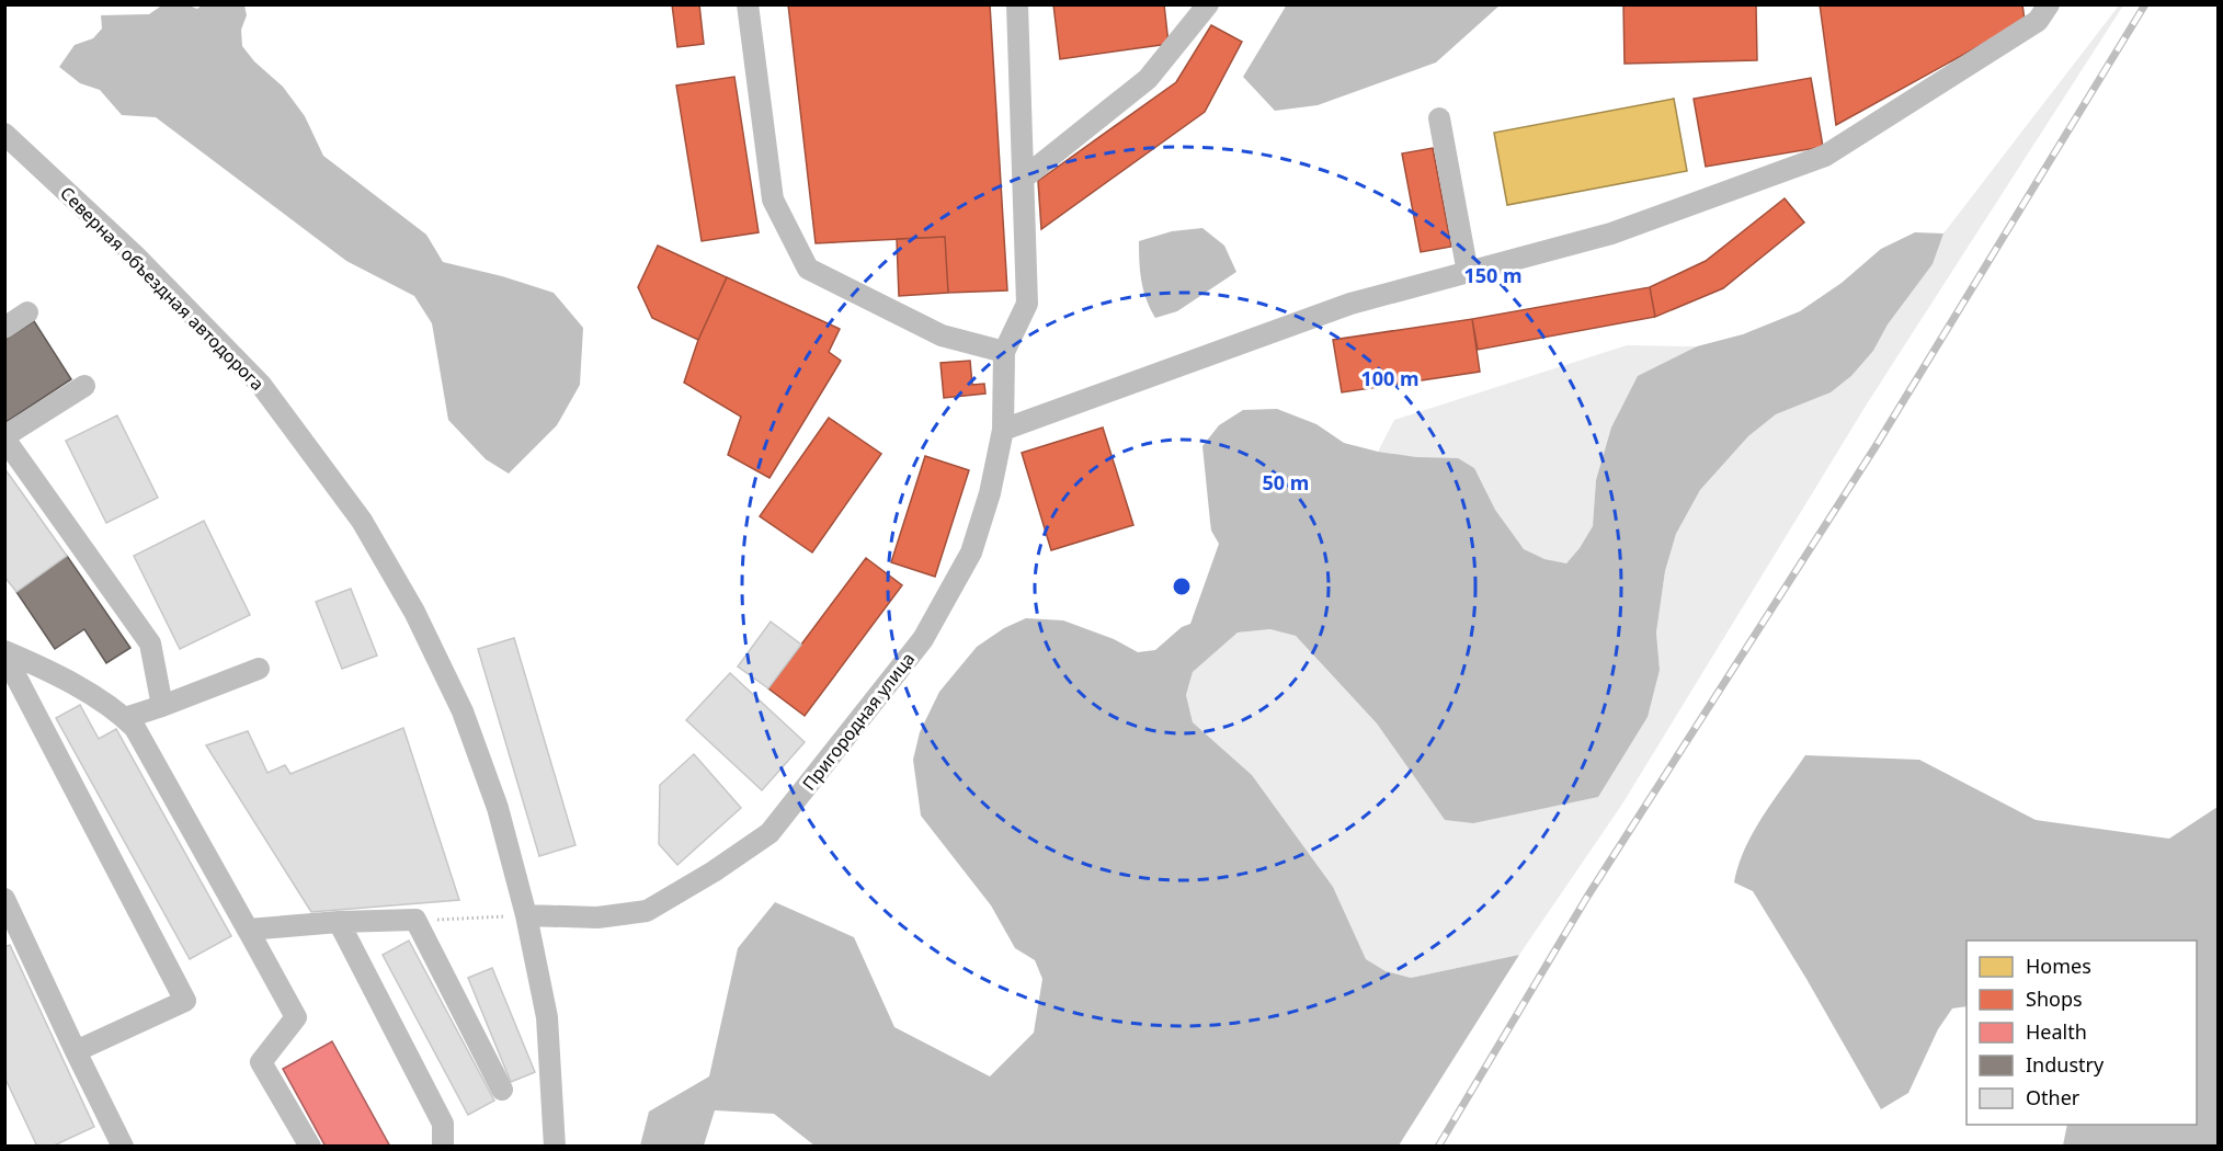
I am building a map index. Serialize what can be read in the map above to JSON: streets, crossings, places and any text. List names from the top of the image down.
{
  "streets": {
    "street": ["Северная объездная автодорога", "Пригородная улица"]
  },
  "crossings": [
    ["Северная объездная автодорога", "Пригородная улица"]
  ],
  "legend": [
    "Homes",
    "Shops",
    "Health",
    "Industry",
    "Other"
  ],
  "rings": ["150 m", "100 m", "50 m"]
}
